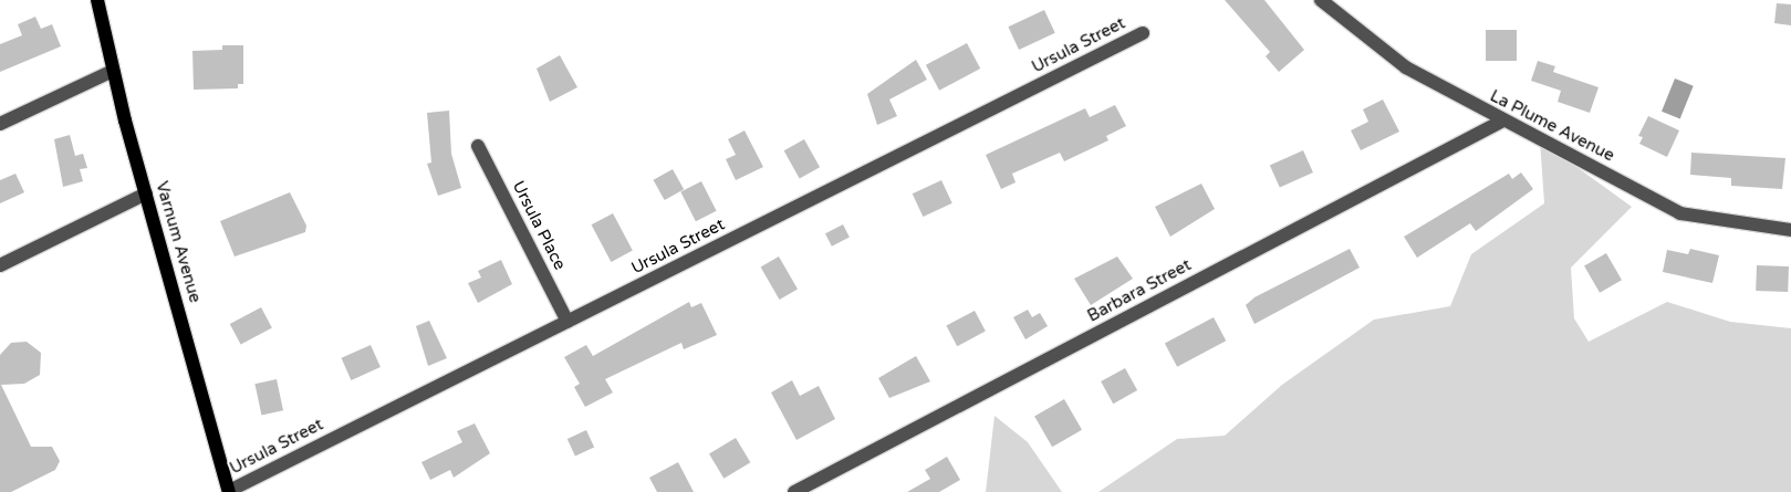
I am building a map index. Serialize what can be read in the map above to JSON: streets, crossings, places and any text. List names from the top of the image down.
{
  "streets": {
    "main road": ["Varnum Avenue"],
    "street": [
      "Ursula Street",
      "La Plume Avenue",
      "Ursula Place",
      "Barbara Street"
    ]
  },
  "crossings": [
    ["Ursula Street", "Ursula Place"],
    ["Ursula Street", "Varnum Avenue"],
    ["La Plume Avenue", "Barbara Street"]
  ]
}
